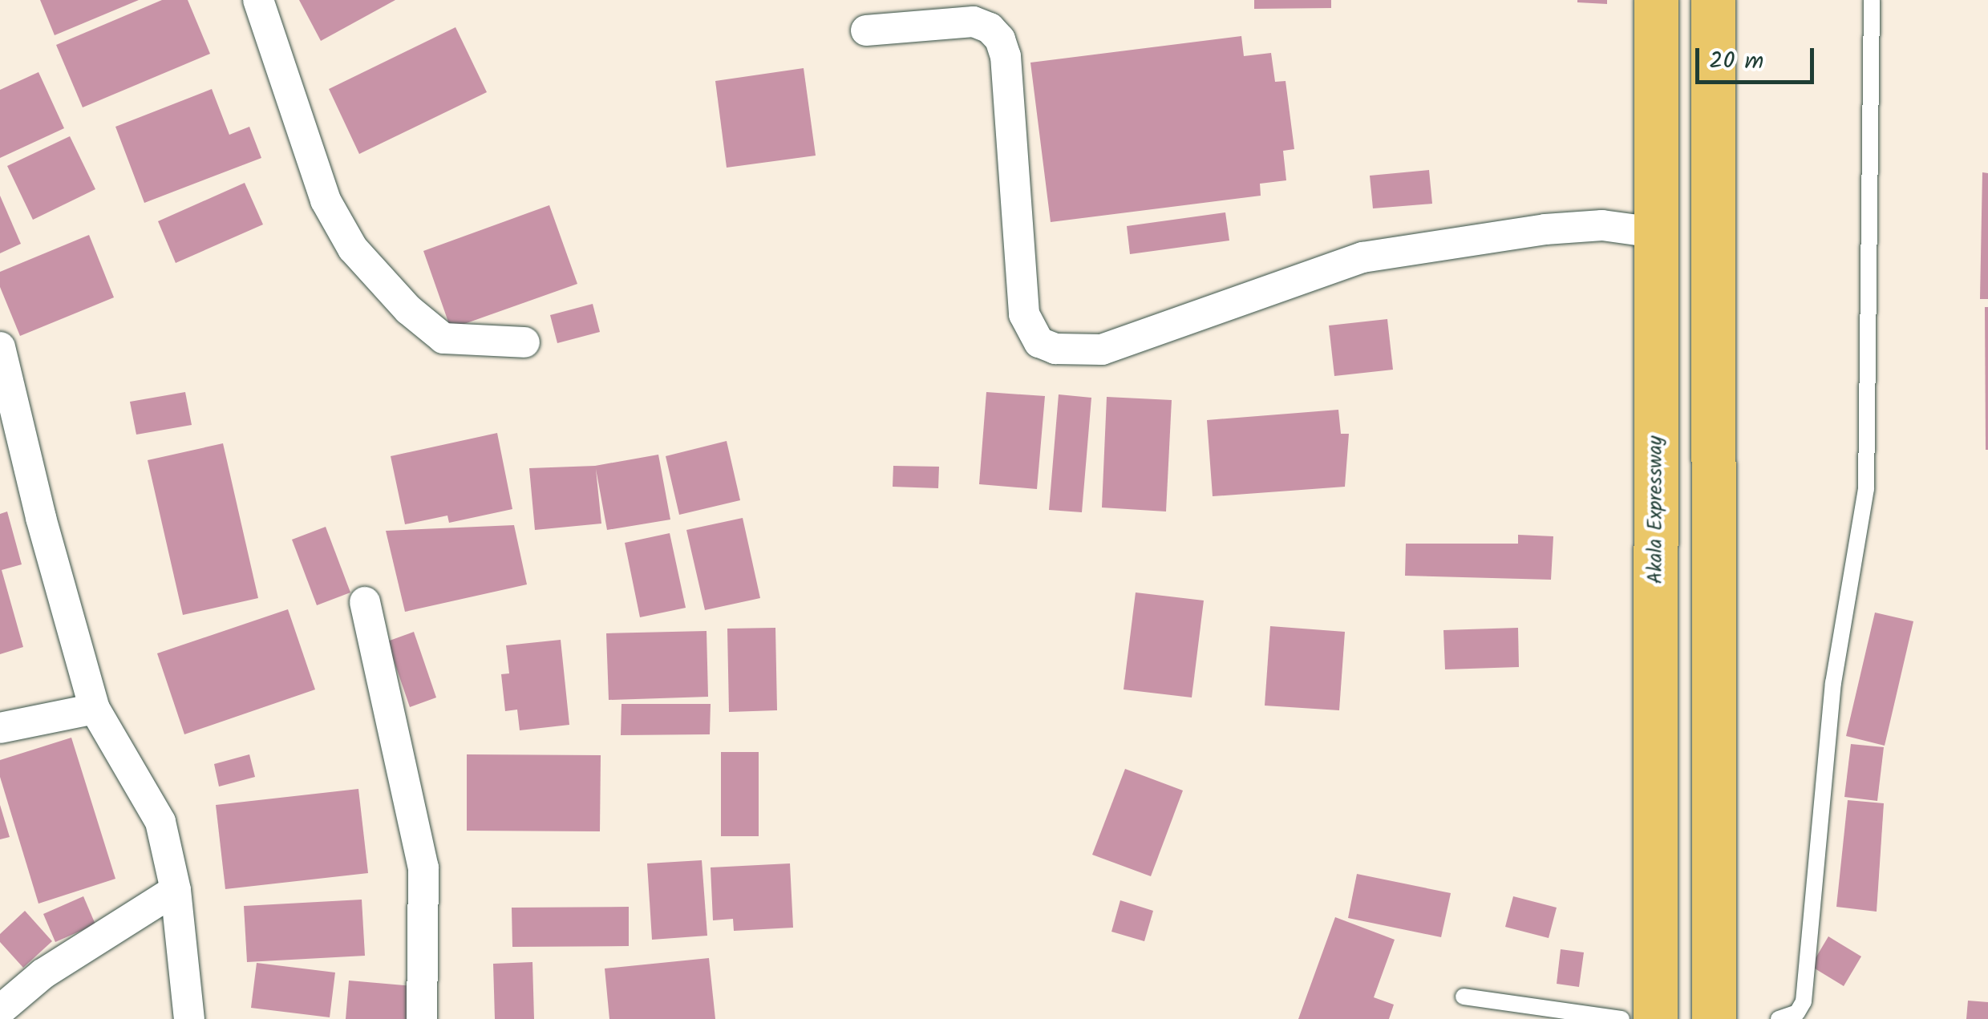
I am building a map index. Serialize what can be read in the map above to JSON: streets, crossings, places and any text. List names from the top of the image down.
{
  "streets": {
    "main road": ["Akala Expressway"]
  },
  "scale_bar": "20 m"
}
